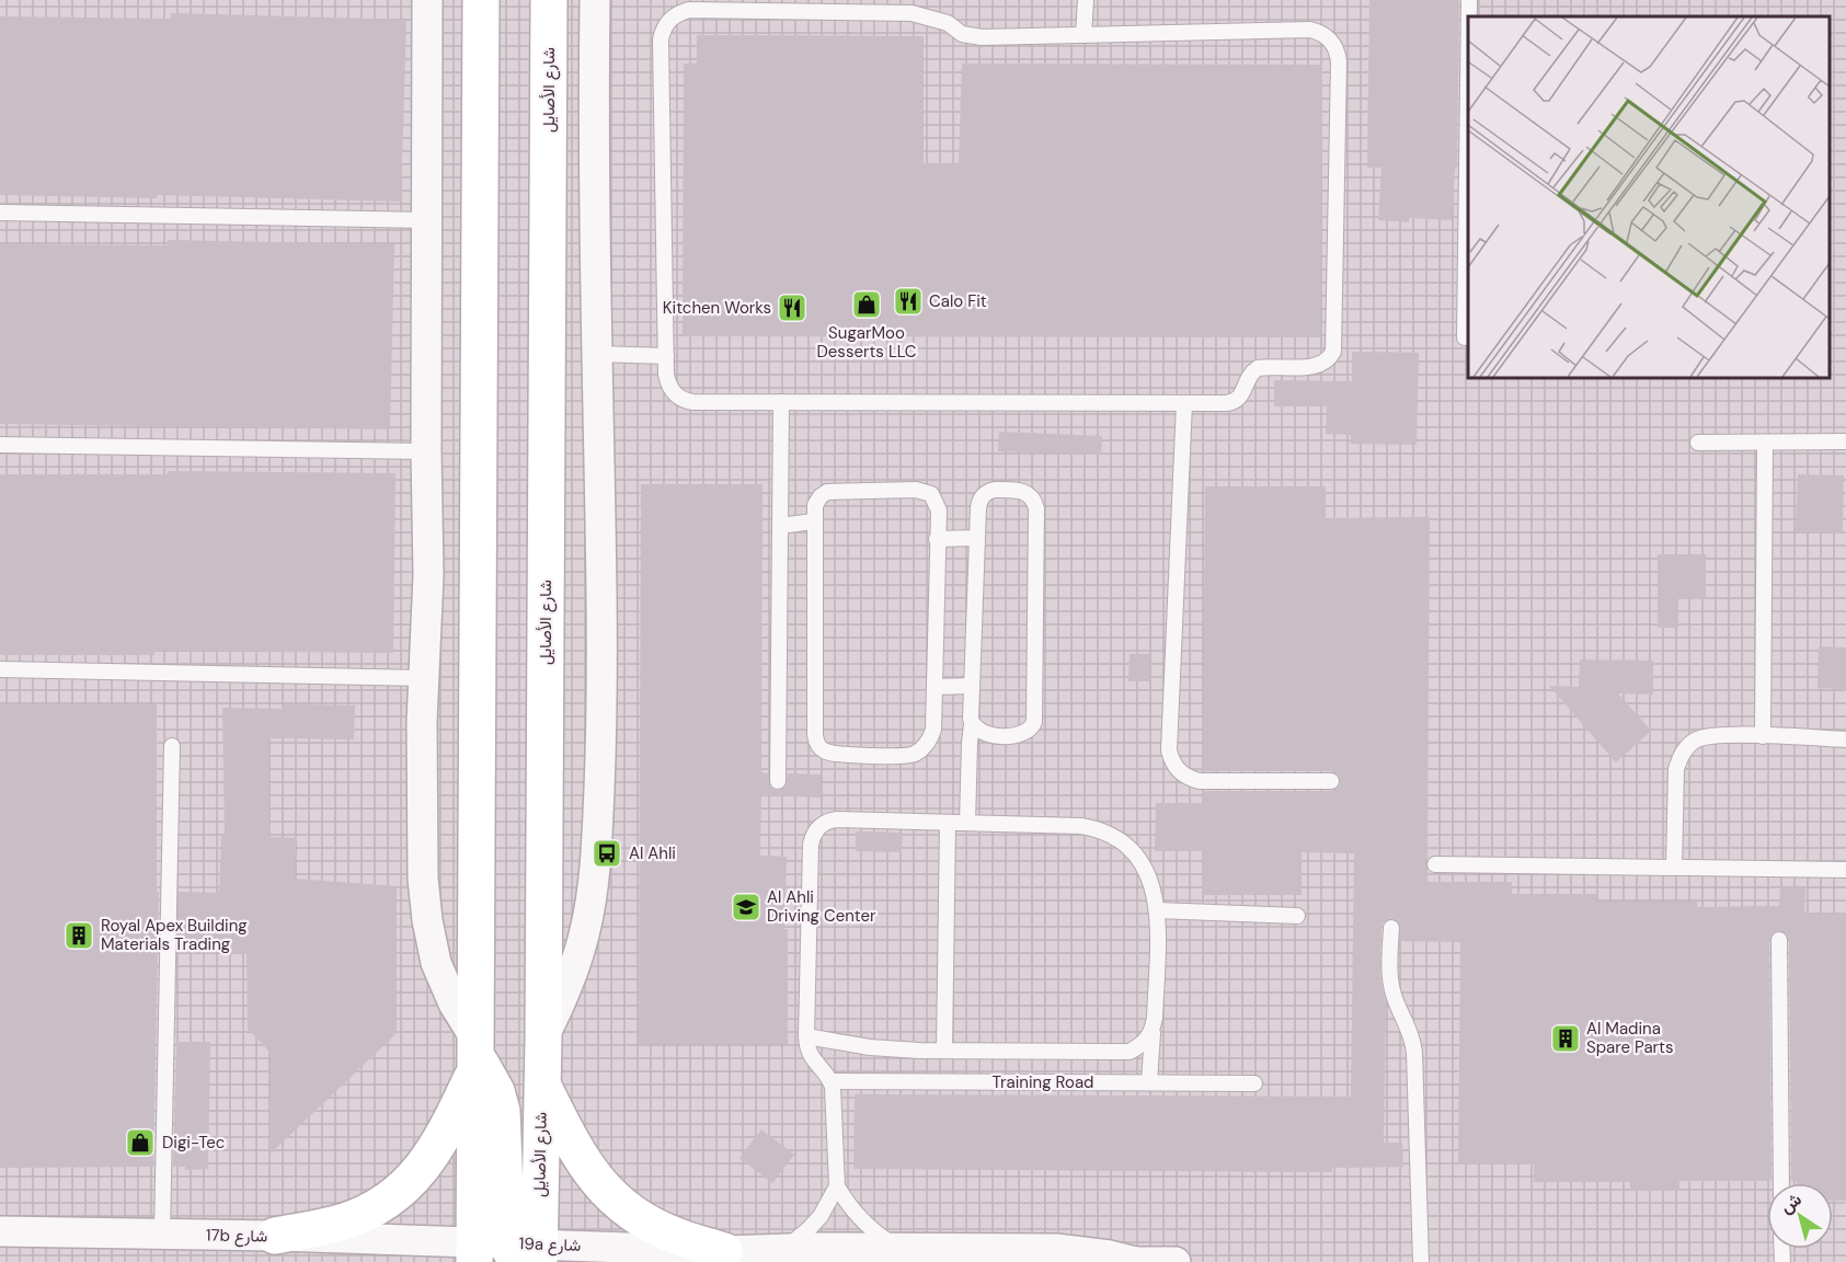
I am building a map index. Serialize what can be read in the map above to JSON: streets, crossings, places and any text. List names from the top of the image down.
{
  "streets": {
    "main road": ["شارع الأصايل"],
    "street": ["17b شارع", "19a شارع"],
    "lane": ["Training Road"]
  },
  "crossings": [
    ["شارع الأصايل", "17b شارع"],
    ["شارع الأصايل", "19a شارع"],
    ["17b شارع", "19a شارع"]
  ],
  "places": {
    "restaurant": ["Calo Fit", "Kitchen Works"],
    "shop": ["SugarMoo Desserts LLC", "Digi-Tec"],
    "bus stop": ["Al Ahli"],
    "school or university": ["Al Ahli Driving Center"],
    "building": ["Royal Apex Building Materials Trading", "Al Madina Spare Parts"]
  },
  "north": "top left"
}
